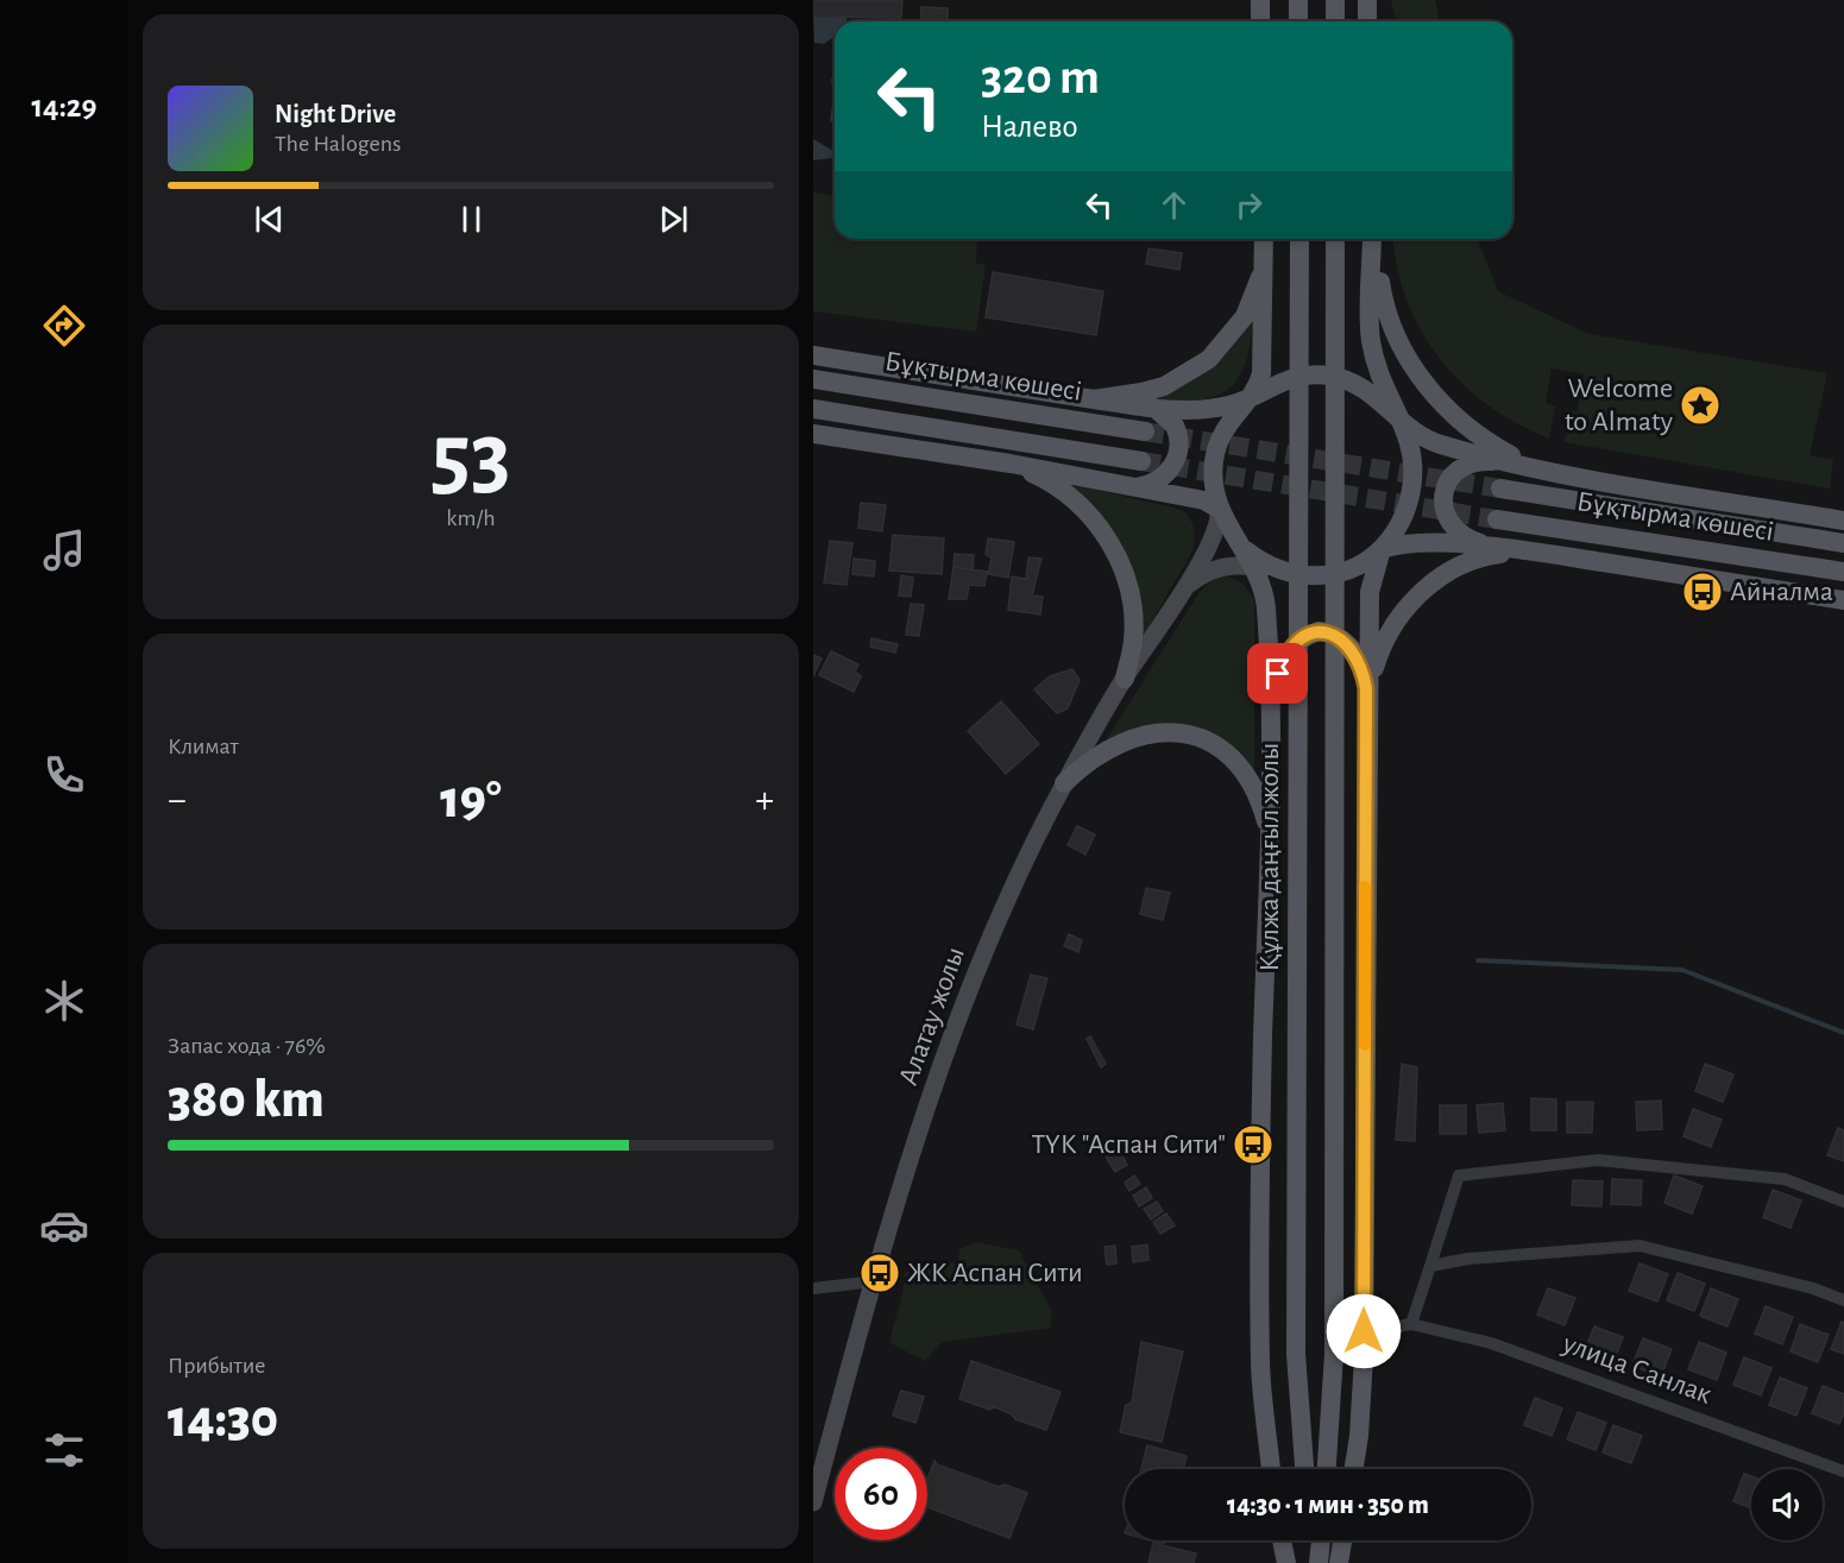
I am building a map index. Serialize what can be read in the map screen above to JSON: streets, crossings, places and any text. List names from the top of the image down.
{
  "streets": {
    "main road": ["Бұқтырма көшесі", "Құлжа даңғыл жолы", "Алатау жолы"],
    "street": ["улица Санлак"]
  },
  "places": {
    "place": ["Welcome to Almaty"],
    "bus stop": ["Айналма", "ТҮК \"Аспан Сити\"", "ЖК Аспан Сити"]
  },
  "page": {
    "tabs": "14:29",
    "turn": ["320 m", "Налево"],
    "song": ["Night Drive", "The Halogens"],
    "tile": [
      ["53", "km/h"],
      "Климат",
      ["Запас хода · 76%", "380 km"],
      ["Прибытие", "14:30"]
    ],
    "heat": ["−", "19°", "+"],
    "limit": "60",
    "trip": "14:30 · 1 мин · 350 m"
  }
}
